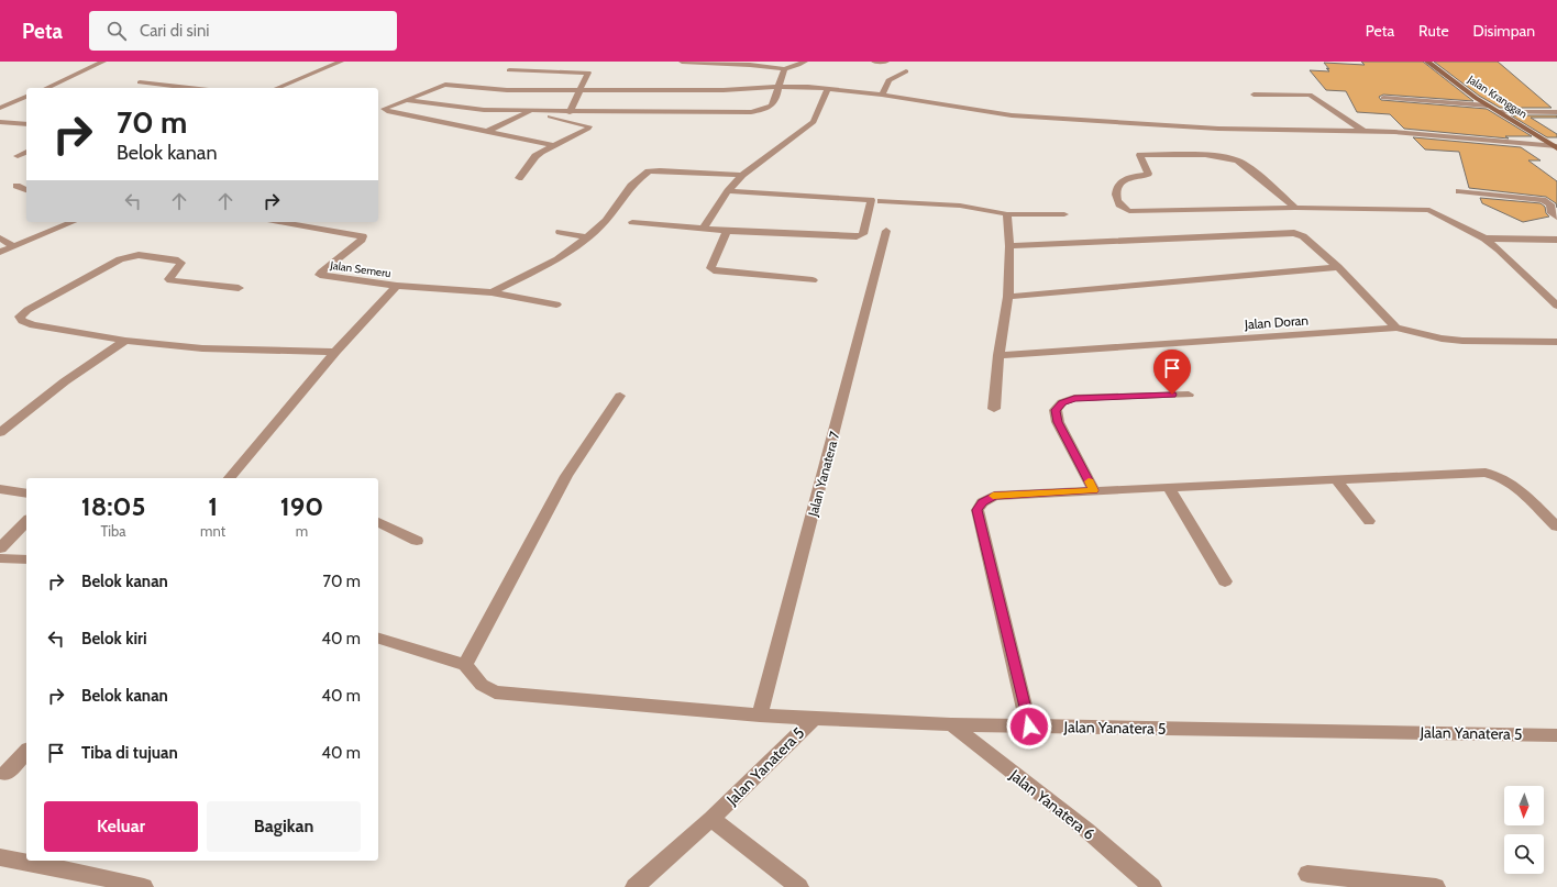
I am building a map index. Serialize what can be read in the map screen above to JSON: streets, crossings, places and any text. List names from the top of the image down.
{
  "streets": {
    "main road": ["Jalan Kranggan"],
    "street": [
      "Jalan Semeru",
      "Jalan Doran",
      "Jalan Yanatera 7",
      "Jalan Yanatera 5",
      "Jalan Yanatera 6"
    ]
  },
  "crossings": [
    ["Jalan Yanatera 5", "Jalan Yanatera 6"]
  ],
  "north": "bottom",
  "page": {
    "header": "Peta",
    "search": "Cari di sini",
    "nav": ["Peta", "Rute", "Disimpan"],
    "turn": ["70 m", "Belok kanan"],
    "eta": [
      "18:05",
      "Tiba",
      "1",
      "mnt",
      "190",
      "m"
    ],
    "list": [
      {
        "name": "Belok kanan",
        "value": "70 m"
      },
      {
        "name": "Belok kiri",
        "value": "40 m"
      },
      {
        "name": "Belok kanan",
        "value": "40 m"
      },
      {
        "name": "Tiba di tujuan",
        "value": "40 m"
      }
    ],
    "buttons": ["Keluar", "Bagikan"]
  }
}
